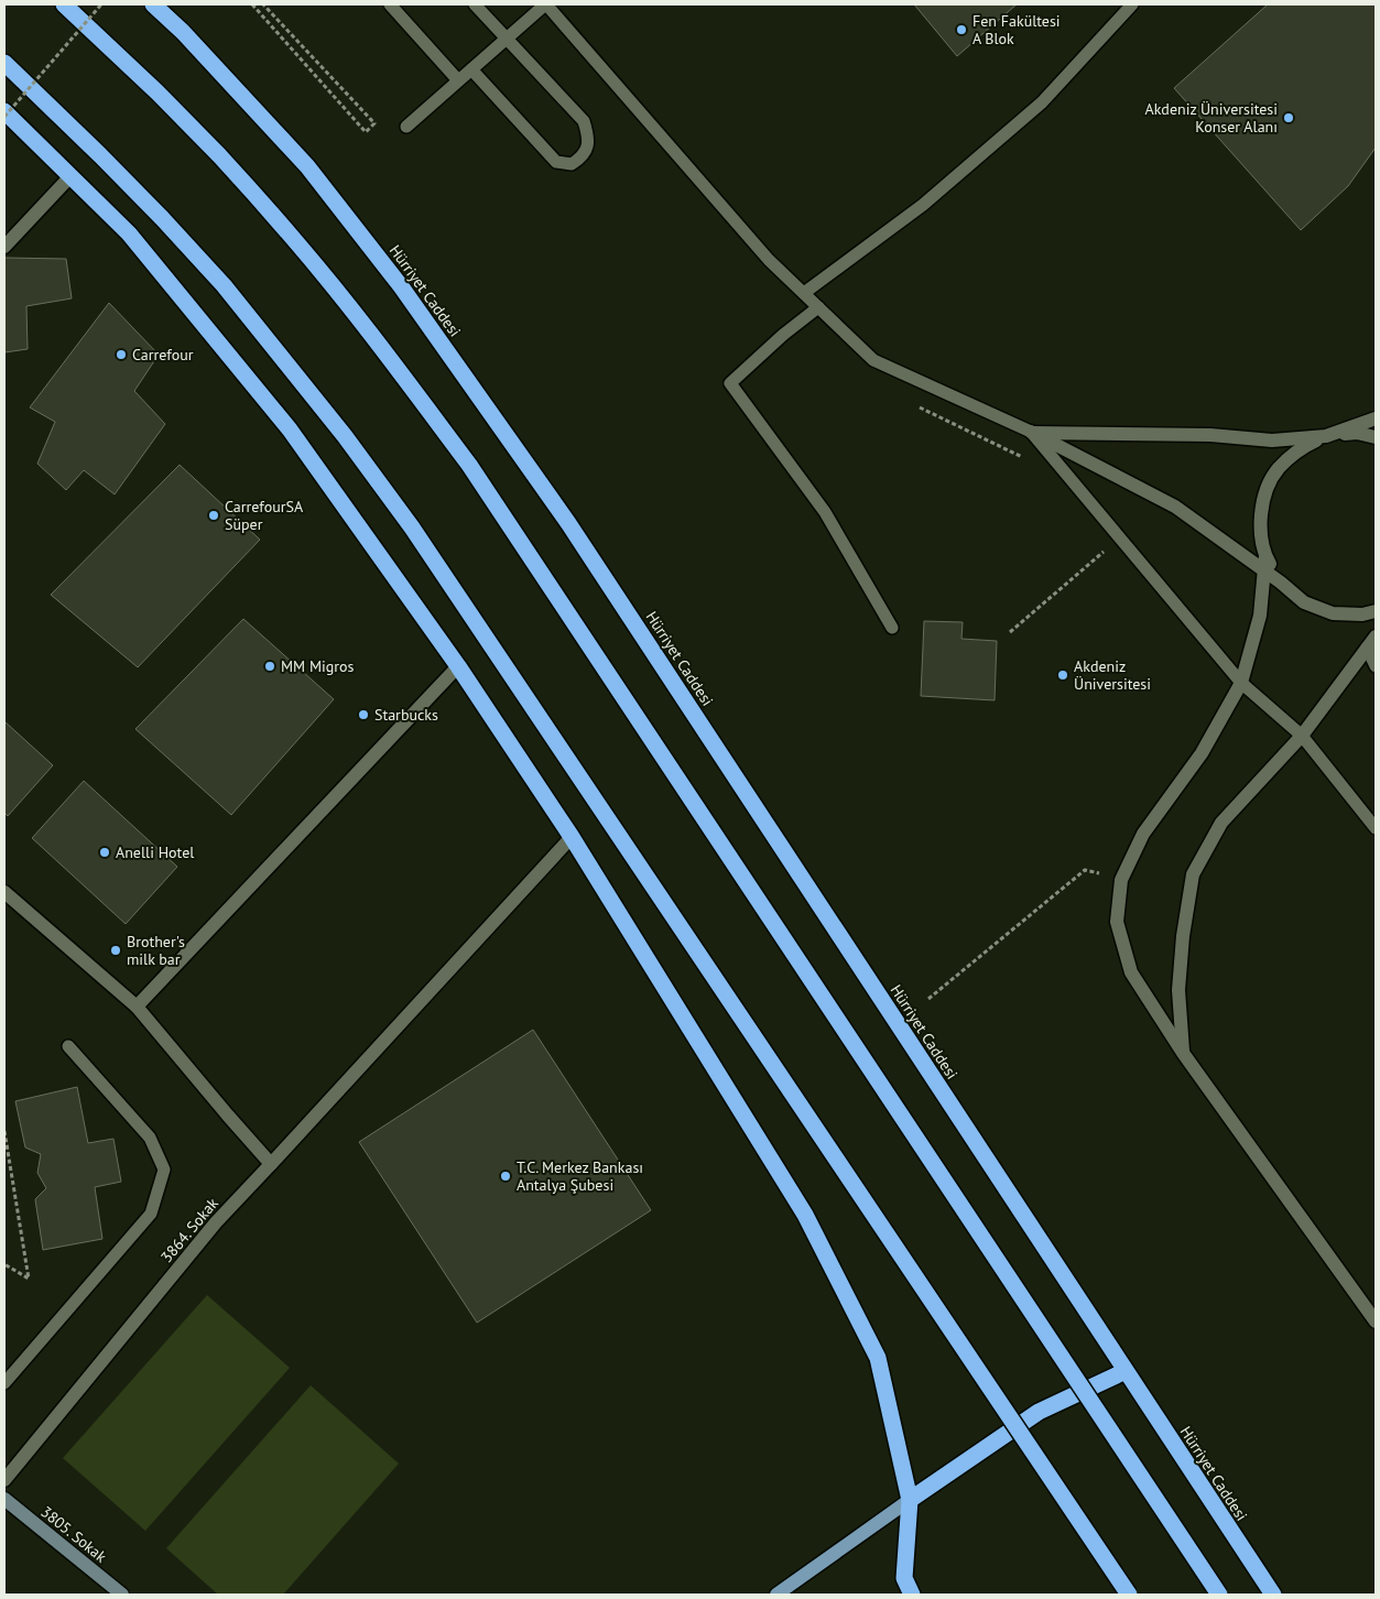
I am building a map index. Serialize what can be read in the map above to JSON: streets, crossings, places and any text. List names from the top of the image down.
{
  "streets": {
    "highway": ["Hürriyet Caddesi"],
    "street": ["3864. Sokak", "3805. Sokak"]
  },
  "places": [
    "Fen Fakültesi A Blok",
    "Akdeniz Üniversitesi Konser Alanı",
    "Carrefour",
    "CarrefourSA Süper",
    "MM Migros",
    "Akdeniz Üniversitesi",
    "Starbucks",
    "Anelli Hotel",
    "Brother's milk bar",
    "T.C. Merkez Bankası Antalya Şubesi"
  ]
}
